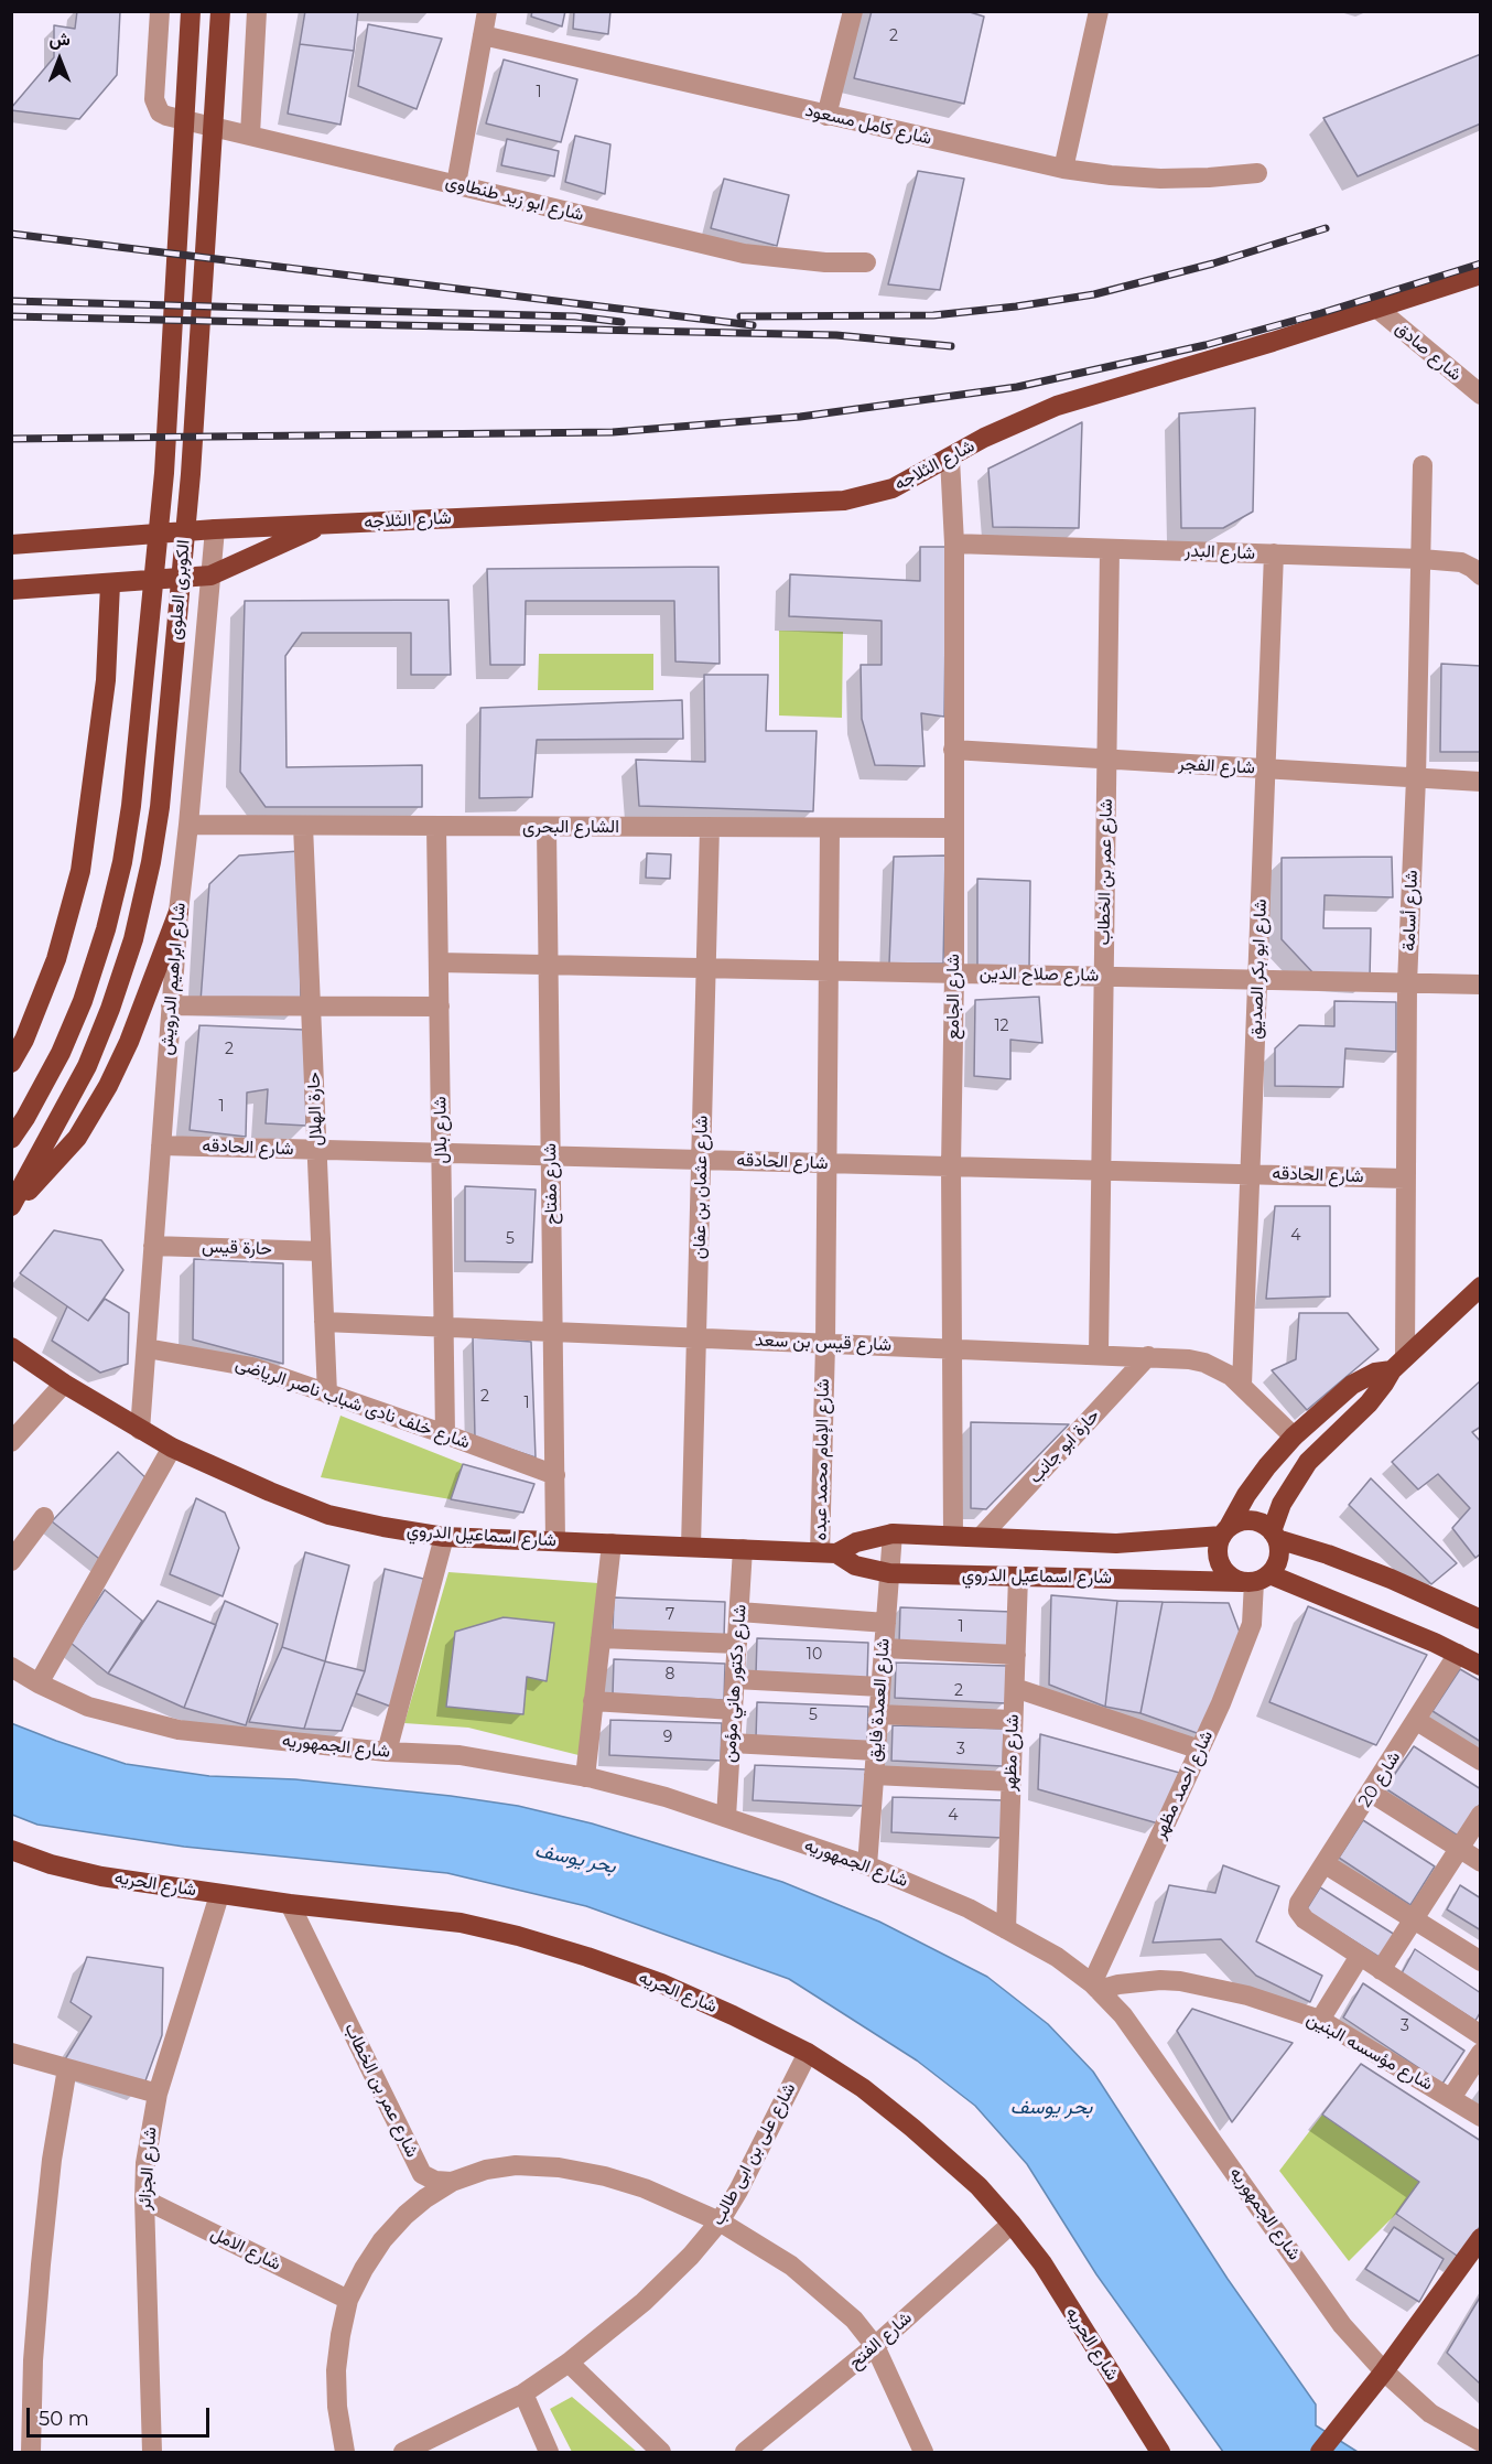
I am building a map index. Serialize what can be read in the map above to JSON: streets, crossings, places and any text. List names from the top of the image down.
{
  "streets": {
    "main road": [
      "شارع الثلاجه",
      "الكوبرى العلوى",
      "شارع اسماعيل الدروي",
      "شارع الحريه"
    ],
    "street": [
      "شارع كامل مسعود",
      "شارع ابو زيد طنطاوى",
      "شارع صادق",
      "شارع البدر",
      "شارع الفجر",
      "الشارع البحرى",
      "شارع عمر بن الخطاب",
      "شارع أسامة",
      "شارع ابو بكر الصديق",
      "شارع صلاح الدين",
      "شارع ابراهيم الدرويش",
      "شارع الجامع",
      "حارة الهلال",
      "شارع بلال",
      "شارع الحادقه",
      "شارع مفتاح",
      "شارع عثمان بن عفان",
      "حارة قيس",
      "شارع قيس بن سعد",
      "شارع خلف نادى شباب ناصر الرياضى",
      "حارة ابو جانب",
      "شارع الإمام محمد عبده",
      "شارع دكتور هاني مؤمن",
      "شارع العمدة فايق",
      "شارع الجمهوريه",
      "شارع مظهر",
      "شارع 20",
      "شارع احمد مظهر",
      "شارع مؤسسه البنين",
      "شارع على بن ابى طالب",
      "شارع الجزائر",
      "شارع الامل",
      "شارع الفتح"
    ]
  },
  "crossings": [
    ["شارع صادق", "شارع الثلاجه"],
    ["شارع الثلاجه", "شارع ابراهيم الدرويش"],
    ["شارع الثلاجه", "شارع الجامع"],
    ["شارع البدر", "شارع عمر بن الخطاب"],
    ["شارع البدر", "شارع أسامة"],
    ["شارع البدر", "شارع ابو بكر الصديق"],
    ["شارع البدر", "شارع الجامع"],
    ["شارع الفجر", "شارع عمر بن الخطاب"],
    ["شارع الفجر", "شارع أسامة"],
    ["شارع الفجر", "شارع ابو بكر الصديق"],
    ["شارع الفجر", "شارع الجامع"],
    ["الشارع البحرى", "شارع ابراهيم الدرويش"],
    ["الشارع البحرى", "شارع الجامع"],
    ["الشارع البحرى", "حارة الهلال"],
    ["الشارع البحرى", "شارع بلال"],
    ["الشارع البحرى", "شارع مفتاح"],
    ["الشارع البحرى", "شارع عثمان بن عفان"],
    ["الشارع البحرى", "شارع الإمام محمد عبده"],
    ["شارع عمر بن الخطاب", "شارع صلاح الدين"],
    ["شارع عمر بن الخطاب", "شارع الحادقه"],
    ["شارع عمر بن الخطاب", "شارع قيس بن سعد"],
    ["شارع عمر بن الخطاب", "شارع الحريه"],
    ["شارع أسامة", "شارع صلاح الدين"],
    ["شارع أسامة", "شارع الحادقه"],
    ["شارع ابو بكر الصديق", "شارع صلاح الدين"],
    ["شارع ابو بكر الصديق", "شارع الحادقه"],
    ["شارع ابو بكر الصديق", "شارع قيس بن سعد"],
    ["شارع صلاح الدين", "شارع الجامع"],
    ["شارع صلاح الدين", "شارع بلال"],
    ["شارع صلاح الدين", "شارع مفتاح"],
    ["شارع صلاح الدين", "شارع عثمان بن عفان"],
    ["شارع صلاح الدين", "شارع الإمام محمد عبده"],
    ["شارع ابراهيم الدرويش", "شارع الحادقه"],
    ["شارع ابراهيم الدرويش", "حارة قيس"],
    ["شارع ابراهيم الدرويش", "شارع خلف نادى شباب ناصر الرياضى"],
    ["شارع ابراهيم الدرويش", "شارع اسماعيل الدروي"],
    ["شارع الجامع", "شارع الحادقه"],
    ["شارع الجامع", "شارع قيس بن سعد"],
    ["شارع الجامع", "شارع اسماعيل الدروي"],
    ["حارة الهلال", "شارع الحادقه"],
    ["حارة الهلال", "حارة قيس"],
    ["حارة الهلال", "شارع قيس بن سعد"],
    ["حارة الهلال", "شارع خلف نادى شباب ناصر الرياضى"],
    ["شارع بلال", "شارع الحادقه"],
    ["شارع بلال", "شارع قيس بن سعد"],
    ["شارع بلال", "شارع خلف نادى شباب ناصر الرياضى"],
    ["شارع الحادقه", "شارع مفتاح"],
    ["شارع الحادقه", "شارع عثمان بن عفان"],
    ["شارع الحادقه", "شارع الإمام محمد عبده"],
    ["شارع مفتاح", "شارع قيس بن سعد"],
    ["شارع مفتاح", "شارع خلف نادى شباب ناصر الرياضى"],
    ["شارع مفتاح", "شارع اسماعيل الدروي"],
    ["شارع عثمان بن عفان", "شارع قيس بن سعد"],
    ["شارع عثمان بن عفان", "شارع اسماعيل الدروي"],
    ["شارع قيس بن سعد", "حارة ابو جانب"],
    ["شارع قيس بن سعد", "شارع الإمام محمد عبده"],
    ["حارة ابو جانب", "شارع اسماعيل الدروي"],
    ["شارع الإمام محمد عبده", "شارع اسماعيل الدروي"],
    ["شارع اسماعيل الدروي", "شارع دكتور هاني مؤمن"],
    ["شارع اسماعيل الدروي", "شارع العمدة فايق"],
    ["شارع اسماعيل الدروي", "شارع مظهر"],
    ["شارع اسماعيل الدروي", "شارع 20"],
    ["شارع اسماعيل الدروي", "شارع احمد مظهر"],
    ["شارع دكتور هاني مؤمن", "شارع الجمهوريه"],
    ["شارع العمدة فايق", "شارع الجمهوريه"],
    ["شارع الجمهوريه", "شارع مظهر"],
    ["شارع الجمهوريه", "شارع احمد مظهر"],
    ["شارع الجمهوريه", "شارع مؤسسه البنين"],
    ["شارع احمد مظهر", "شارع مؤسسه البنين"],
    ["شارع الحريه", "شارع على بن ابى طالب"],
    ["شارع الحريه", "شارع الجزائر"],
    ["شارع الحريه", "شارع الفتح"],
    ["شارع الجزائر", "شارع الامل"]
  ],
  "water": ["بحر يوسف"],
  "house_numbers": [
    "2",
    "1",
    "12",
    "2",
    "1",
    "4",
    "5",
    "2",
    "1",
    "7",
    "1",
    "10",
    "8",
    "2",
    "5",
    "9",
    "3",
    "4",
    "3"
  ],
  "scale_bar": "50 m",
  "north": "top"
}
